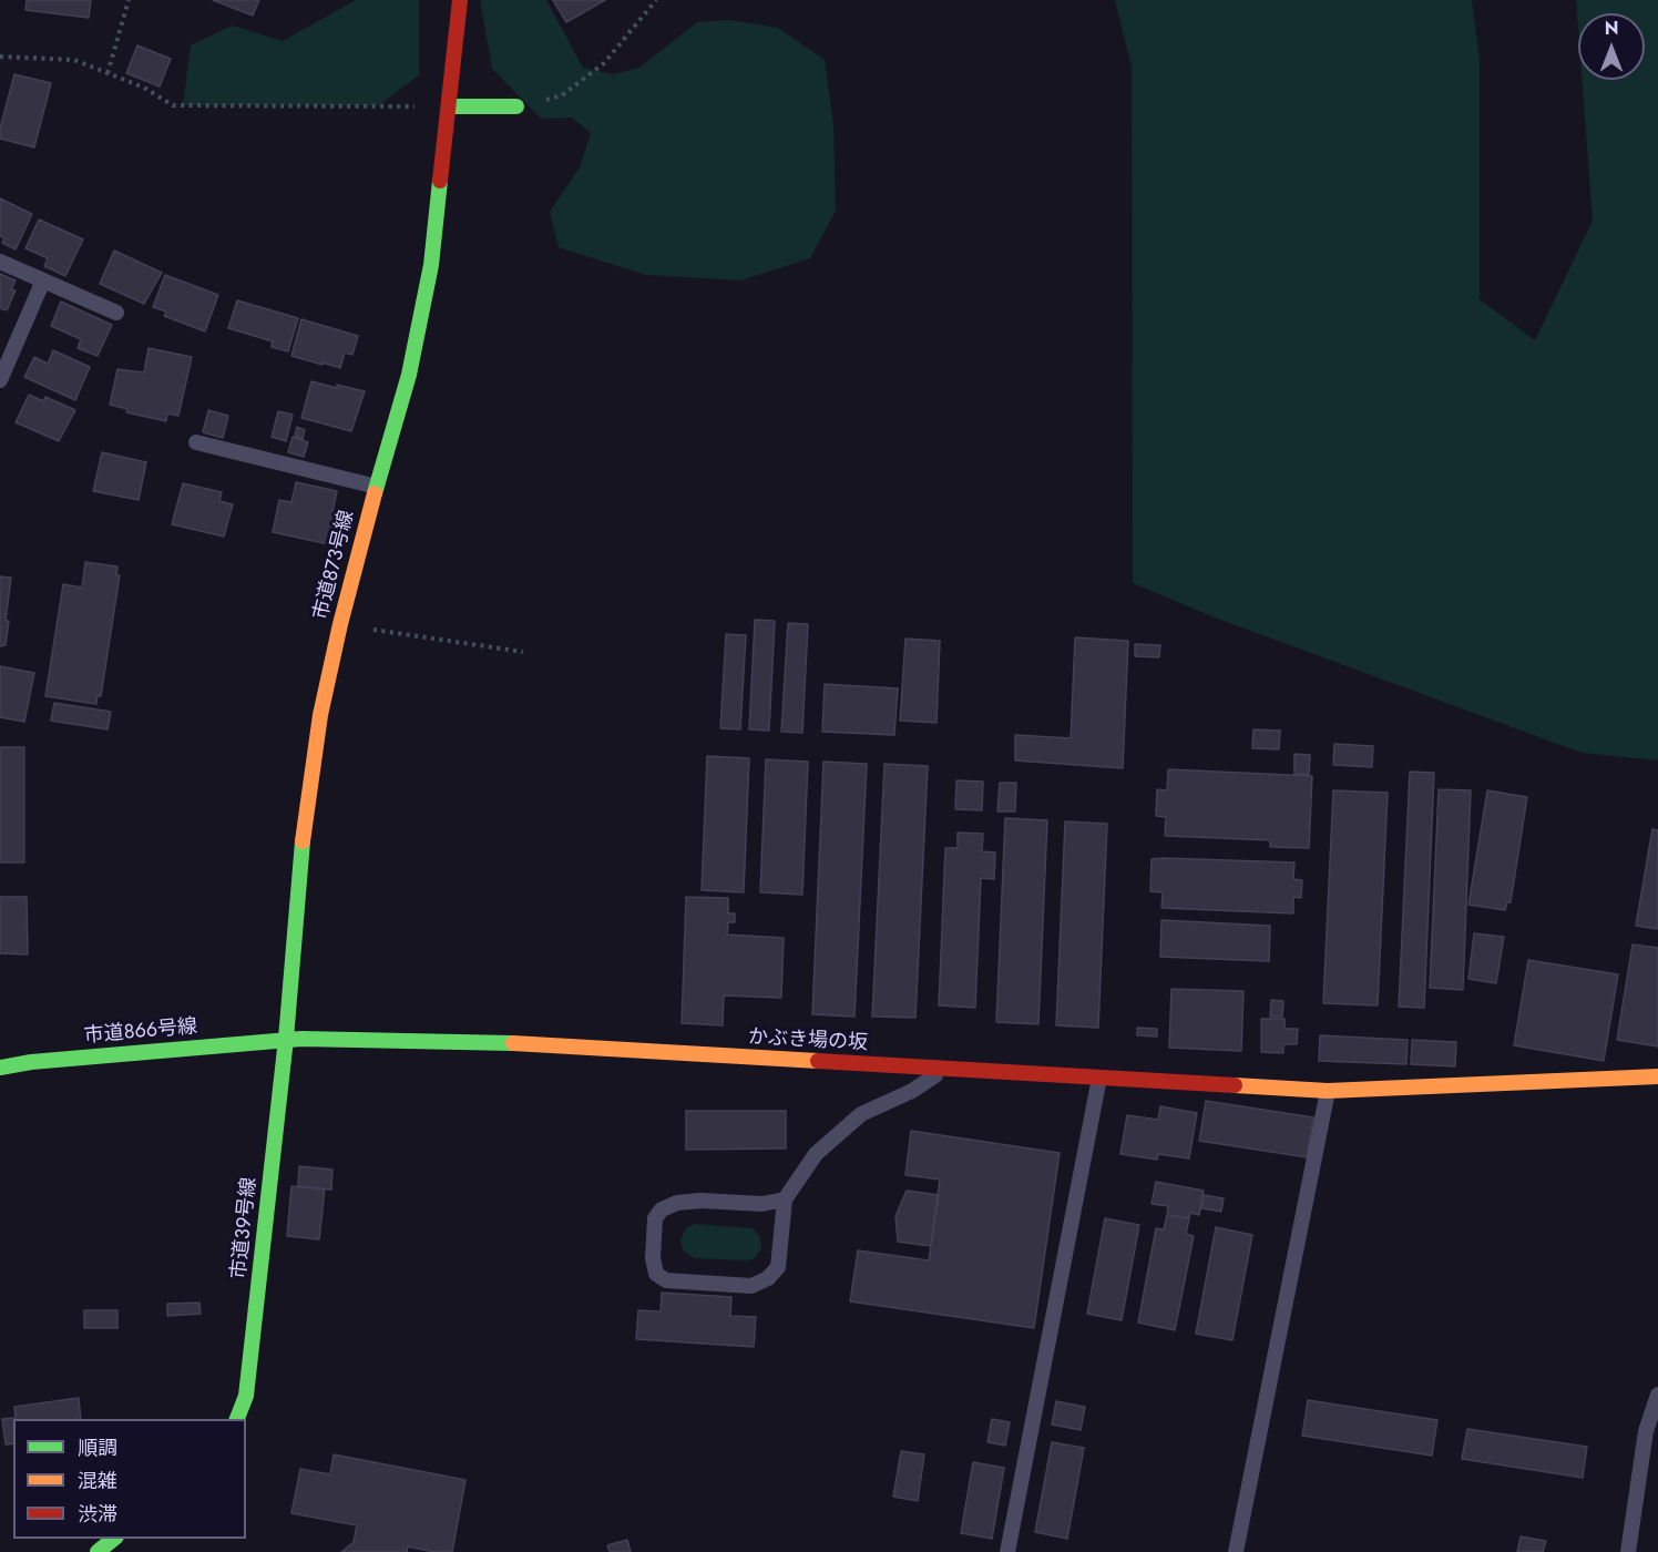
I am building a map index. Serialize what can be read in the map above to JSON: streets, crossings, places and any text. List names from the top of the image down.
{
  "streets": {
    "street": [
      "市道873号線",
      "市道866号線",
      "かぶき場の坂",
      "市道39号線"
    ]
  },
  "crossings": [
    ["市道873号線", "市道866号線"],
    ["市道873号線", "かぶき場の坂"],
    ["市道873号線", "市道39号線"],
    ["市道866号線", "かぶき場の坂"],
    ["市道866号線", "市道39号線"],
    ["かぶき場の坂", "市道39号線"]
  ],
  "legend": ["順調", "混雑", "渋滞"],
  "north": "top"
}
